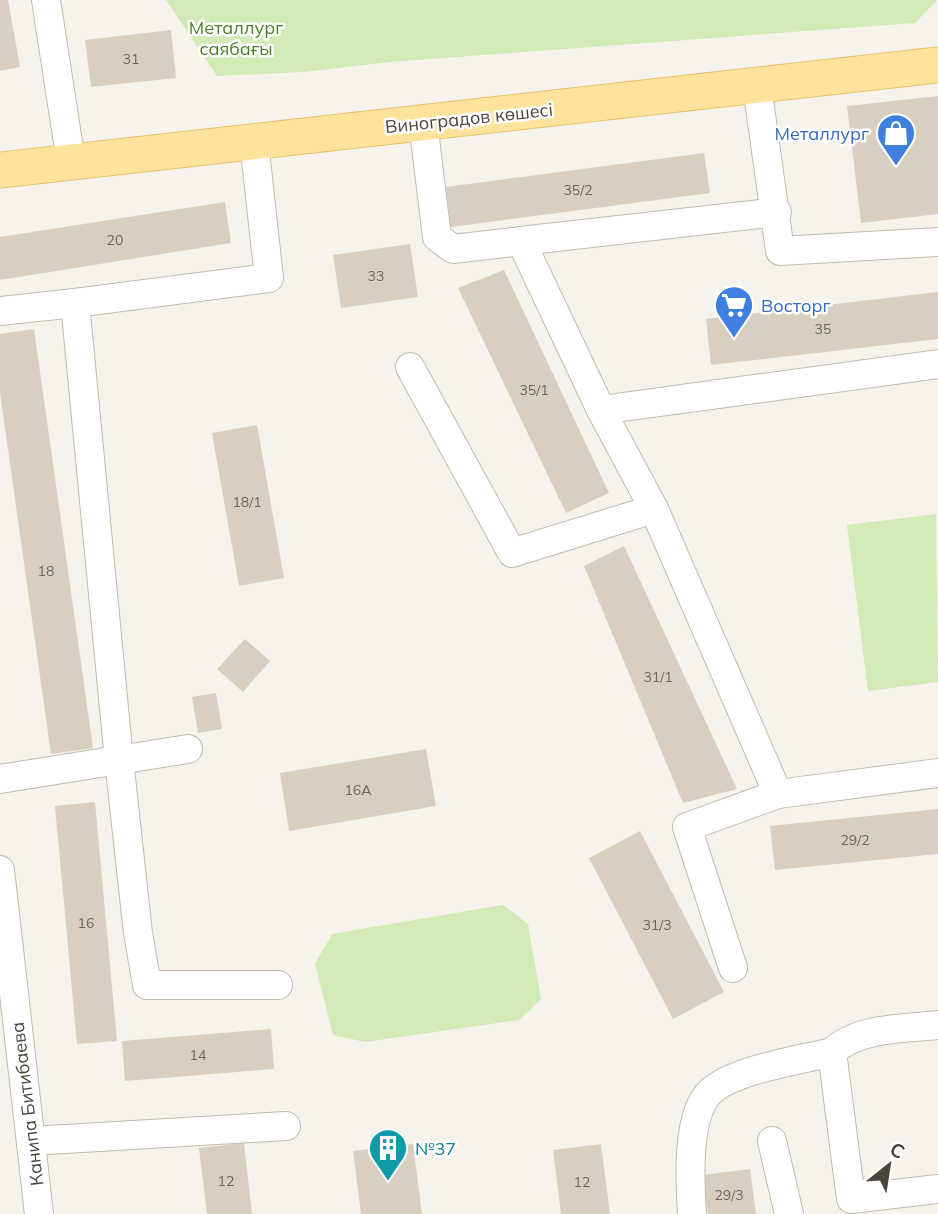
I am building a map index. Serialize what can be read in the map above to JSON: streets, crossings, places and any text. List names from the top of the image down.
{
  "streets": {
    "main road": ["Виноградов көшесі"],
    "street": ["Канипа Битибаева"]
  },
  "parks": ["Металлург саябағы"],
  "places": {
    "shop": ["Металлург"],
    "supermarket": ["Восторг"],
    "building": ["№37"]
  },
  "house_numbers": [
    "31",
    "35/2",
    "20",
    "33",
    "35",
    "35/1",
    "18/1",
    "18",
    "31/1",
    "16А",
    "29/2",
    "16",
    "31/3",
    "14",
    "12",
    "12",
    "29/3"
  ],
  "north": "top right"
}
